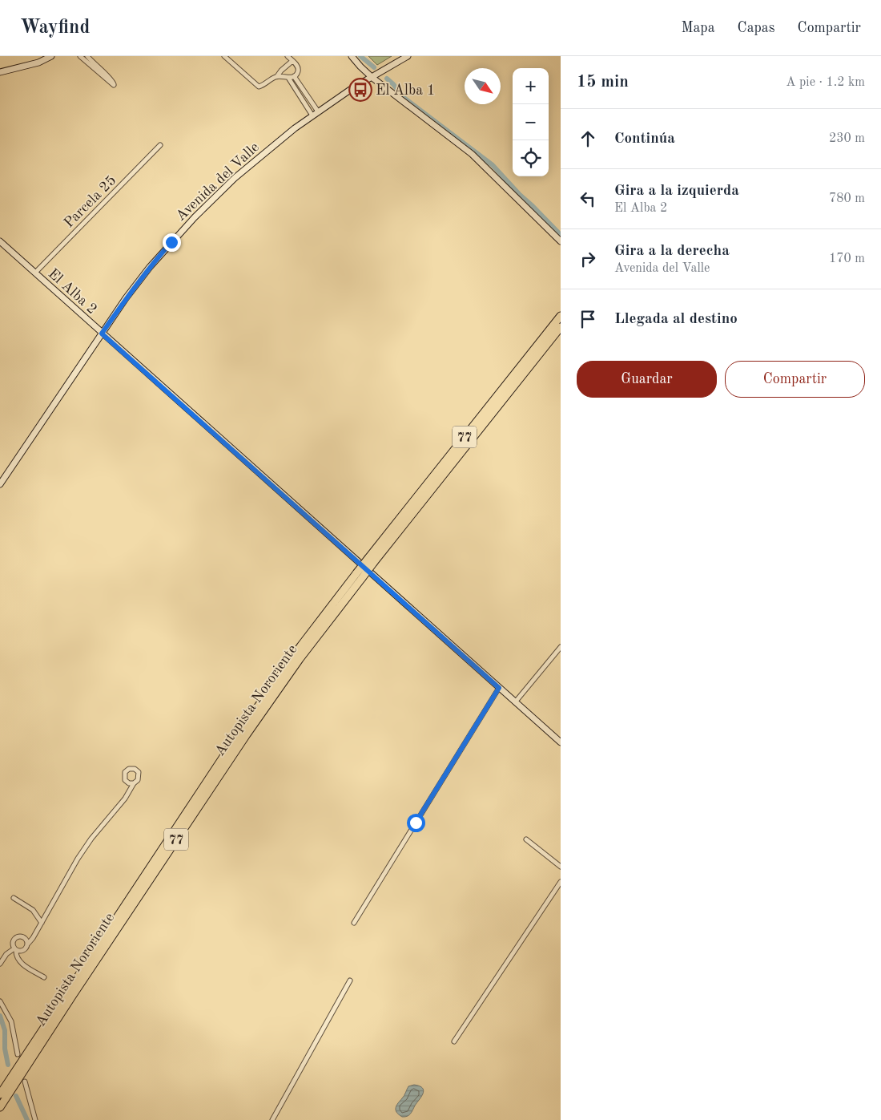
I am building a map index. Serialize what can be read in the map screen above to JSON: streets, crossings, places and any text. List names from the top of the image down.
{
  "streets": {
    "highway": ["77", "Autopista Nororiente"],
    "street": ["Avenida del Valle", "Parcela 25", "El Alba 2"]
  },
  "crossings": [
    ["Avenida del Valle", "El Alba 2"],
    ["Parcela 25", "El Alba 2"]
  ],
  "places": {
    "bus stop": ["El Alba 1"]
  },
  "north": "bottom right",
  "page": {
    "header": "Wayfind",
    "nav": ["Mapa", "Capas", "Compartir"],
    "heading": ["15 min", "A pie · 1.2 km"],
    "map_buttons": ["+", "−"],
    "list": [
      ["Continúa", "230 m"],
      ["Gira a la izquierda", "El Alba 2", "780 m"],
      ["Gira a la derecha", "Avenida del Valle", "170 m"],
      "Llegada al destino"
    ],
    "buttons": ["Guardar", "Compartir"]
  }
}
